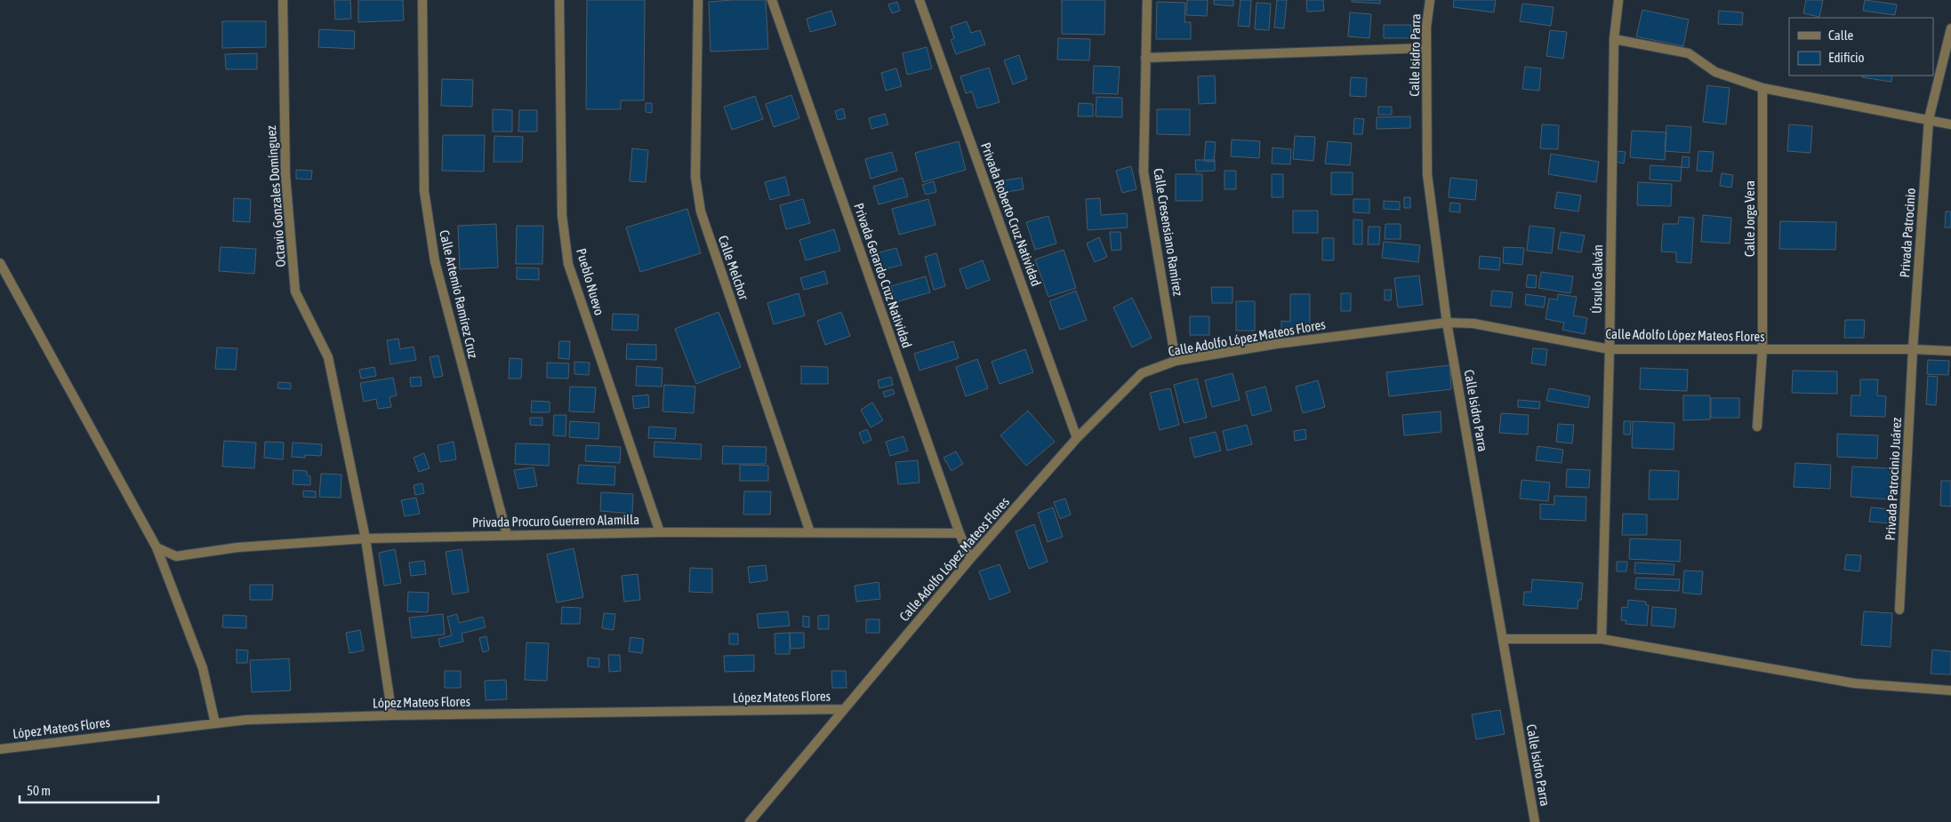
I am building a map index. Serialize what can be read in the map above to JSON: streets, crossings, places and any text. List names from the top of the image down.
{
  "streets": {
    "street": [
      "Calle Isidro Parra",
      "Octavio Gonzales Domínguez",
      "Privada Roberto Cruz Natividad",
      "Calle Jorge Vera",
      "Calle Cresensiano Ramírez",
      "Privada Patrocinio",
      "Calle Melchor",
      "Privada Gerardo Cruz Natividad",
      "Úrsulo Galván",
      "Pueblo Nuevo",
      "Calle Artemio Ramírez Cruz",
      "Calle Adolfo López Mateos Flores",
      "Privada Patrocinio Juárez",
      "Privada Procuro Guerrero Alamilla",
      "López Mateos Flores"
    ]
  },
  "crossings": [
    ["Calle Isidro Parra", "Calle Adolfo López Mateos Flores"],
    ["Octavio Gonzales Domínguez", "Privada Procuro Guerrero Alamilla"],
    ["Octavio Gonzales Domínguez", "López Mateos Flores"],
    ["Privada Roberto Cruz Natividad", "Calle Adolfo López Mateos Flores"],
    ["Calle Jorge Vera", "Calle Adolfo López Mateos Flores"],
    ["Calle Cresensiano Ramírez", "Calle Adolfo López Mateos Flores"],
    ["Privada Patrocinio", "Calle Adolfo López Mateos Flores"],
    ["Privada Patrocinio", "Privada Patrocinio Juárez"],
    ["Calle Melchor", "Privada Procuro Guerrero Alamilla"],
    ["Privada Gerardo Cruz Natividad", "Calle Adolfo López Mateos Flores"],
    ["Privada Gerardo Cruz Natividad", "Privada Procuro Guerrero Alamilla"],
    ["Úrsulo Galván", "Calle Adolfo López Mateos Flores"],
    ["Pueblo Nuevo", "Privada Procuro Guerrero Alamilla"],
    ["Calle Artemio Ramírez Cruz", "Privada Procuro Guerrero Alamilla"],
    ["Calle Adolfo López Mateos Flores", "Privada Patrocinio Juárez"],
    ["Calle Adolfo López Mateos Flores", "López Mateos Flores"]
  ],
  "legend": ["Calle", "Edificio"],
  "scale_bar": "50 m"
}
